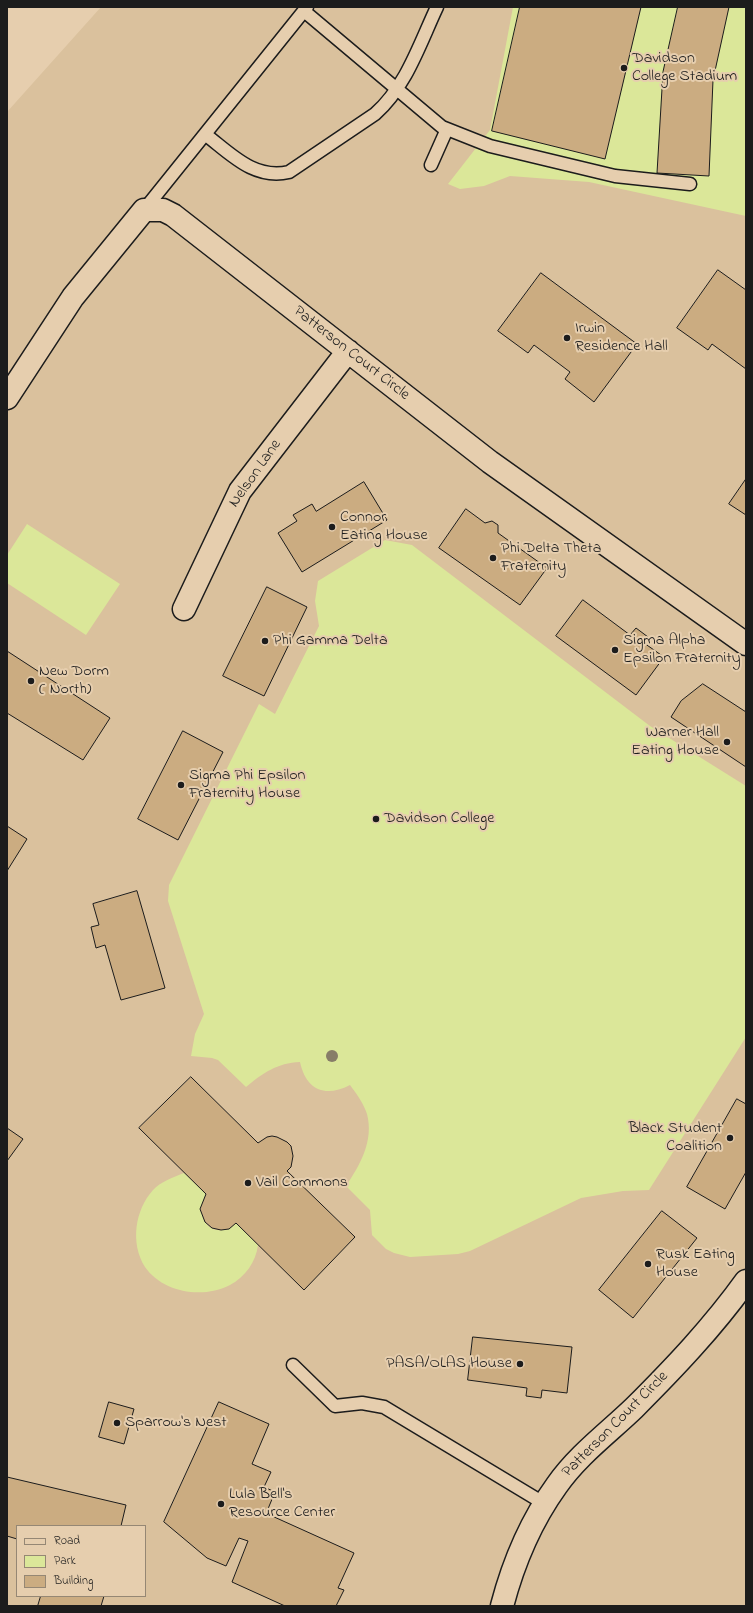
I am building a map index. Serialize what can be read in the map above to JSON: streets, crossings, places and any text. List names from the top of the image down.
{
  "streets": {
    "street": ["Patterson Court Circle", "Nelson Lane"]
  },
  "crossings": [
    ["Patterson Court Circle", "Nelson Lane"]
  ],
  "places": [
    "Davidson College Stadium",
    "Irwin Residence Hall",
    "Connor Eating House",
    "Phi Delta Theta Fraternity",
    "Phi Gamma Delta",
    "Sigma Alpha Epsilon Fraternity",
    "New Dorm ( North)",
    "Warner Hall Eating House",
    "Sigma Phi Epsilon Fraternity House",
    "Davidson College",
    "Black Student Coalition",
    "Vail Commons",
    "Rusk Eating House",
    "PASA/OLAS House",
    "Sparrow's Nest",
    "Lula Bell's Resource Center"
  ],
  "legend": ["Road", "Park", "Building"]
}
